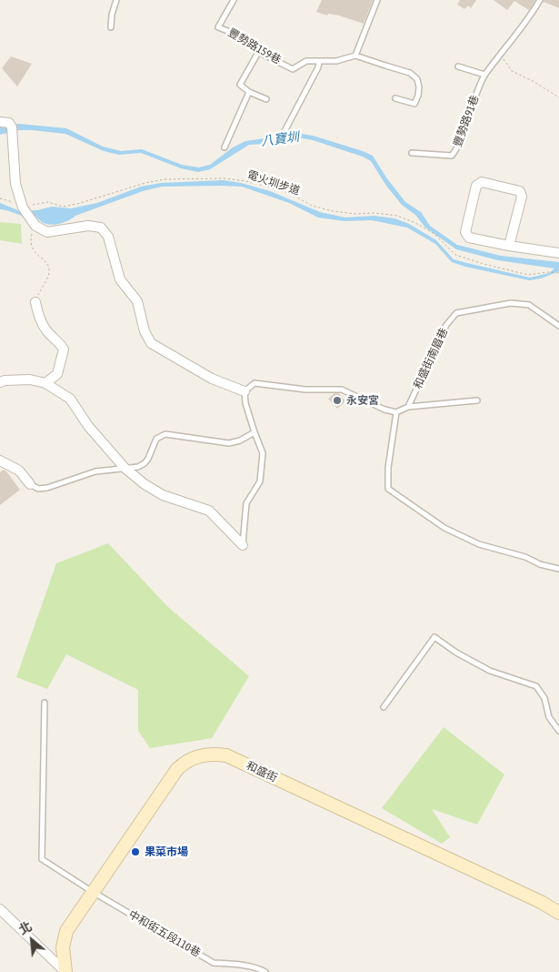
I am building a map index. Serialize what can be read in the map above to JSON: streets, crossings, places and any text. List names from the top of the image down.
{
  "streets": {
    "main road": ["和盛街"],
    "lane": [
      "豐勢路159巷",
      "豐勢路91巷",
      "和盛街南眉巷",
      "中和街五段110巷"
    ],
    "path": ["電火圳步道"]
  },
  "crossings": [
    ["和盛街", "中和街五段110巷"]
  ],
  "water": ["八寶圳"],
  "places": ["永安宮", "果菜市場"],
  "north": "top left"
}
